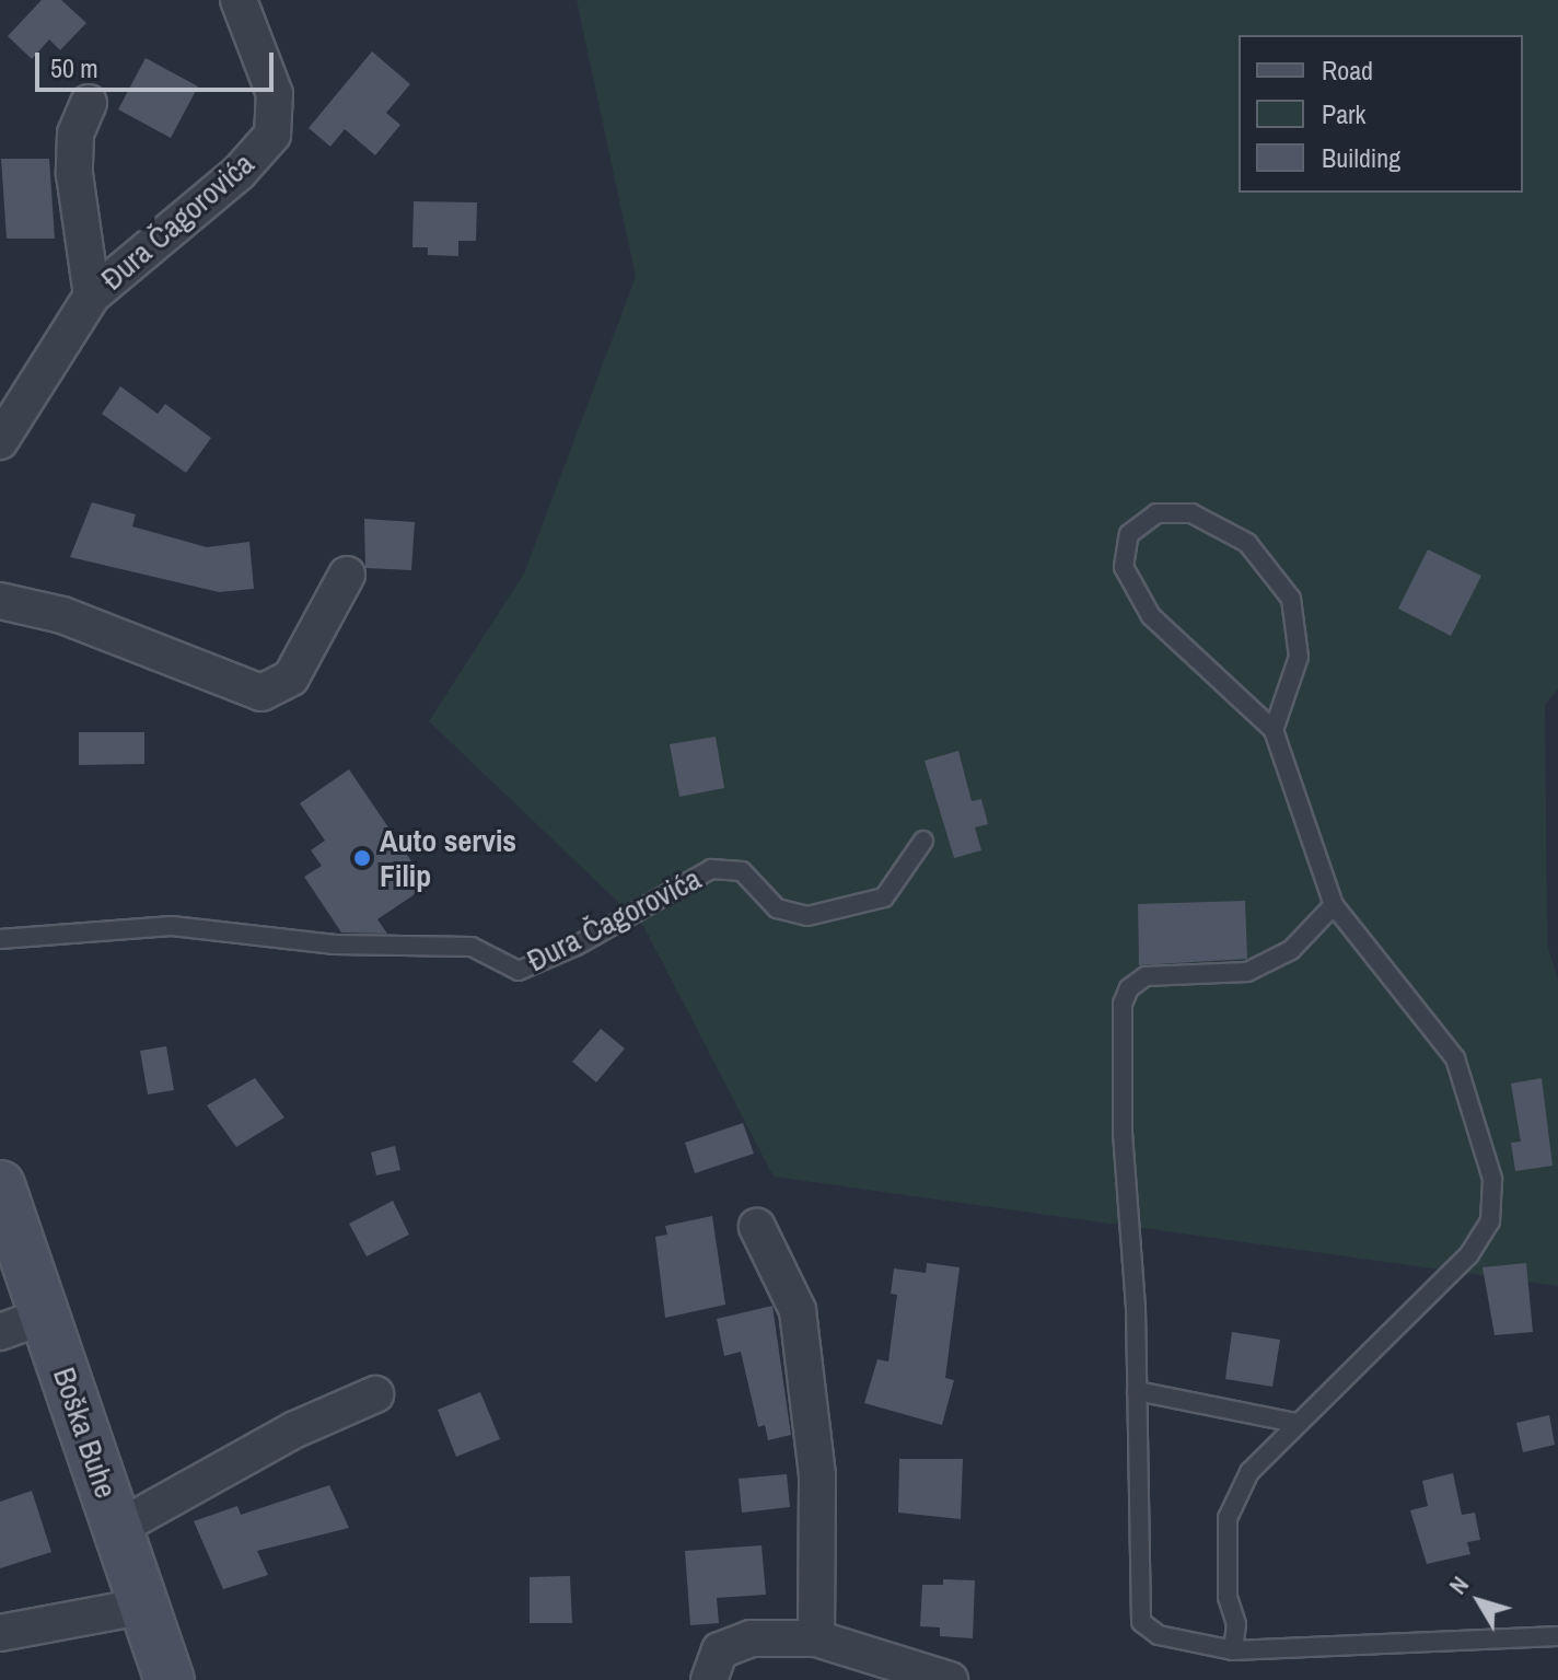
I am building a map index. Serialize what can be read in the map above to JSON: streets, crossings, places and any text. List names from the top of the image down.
{
  "streets": {
    "street": ["Đura Čagorovića", "Boška Buhe"]
  },
  "places": ["Auto servis Filip"],
  "legend": ["Road", "Park", "Building"],
  "scale_bar": "50 m",
  "north": "top left"
}
